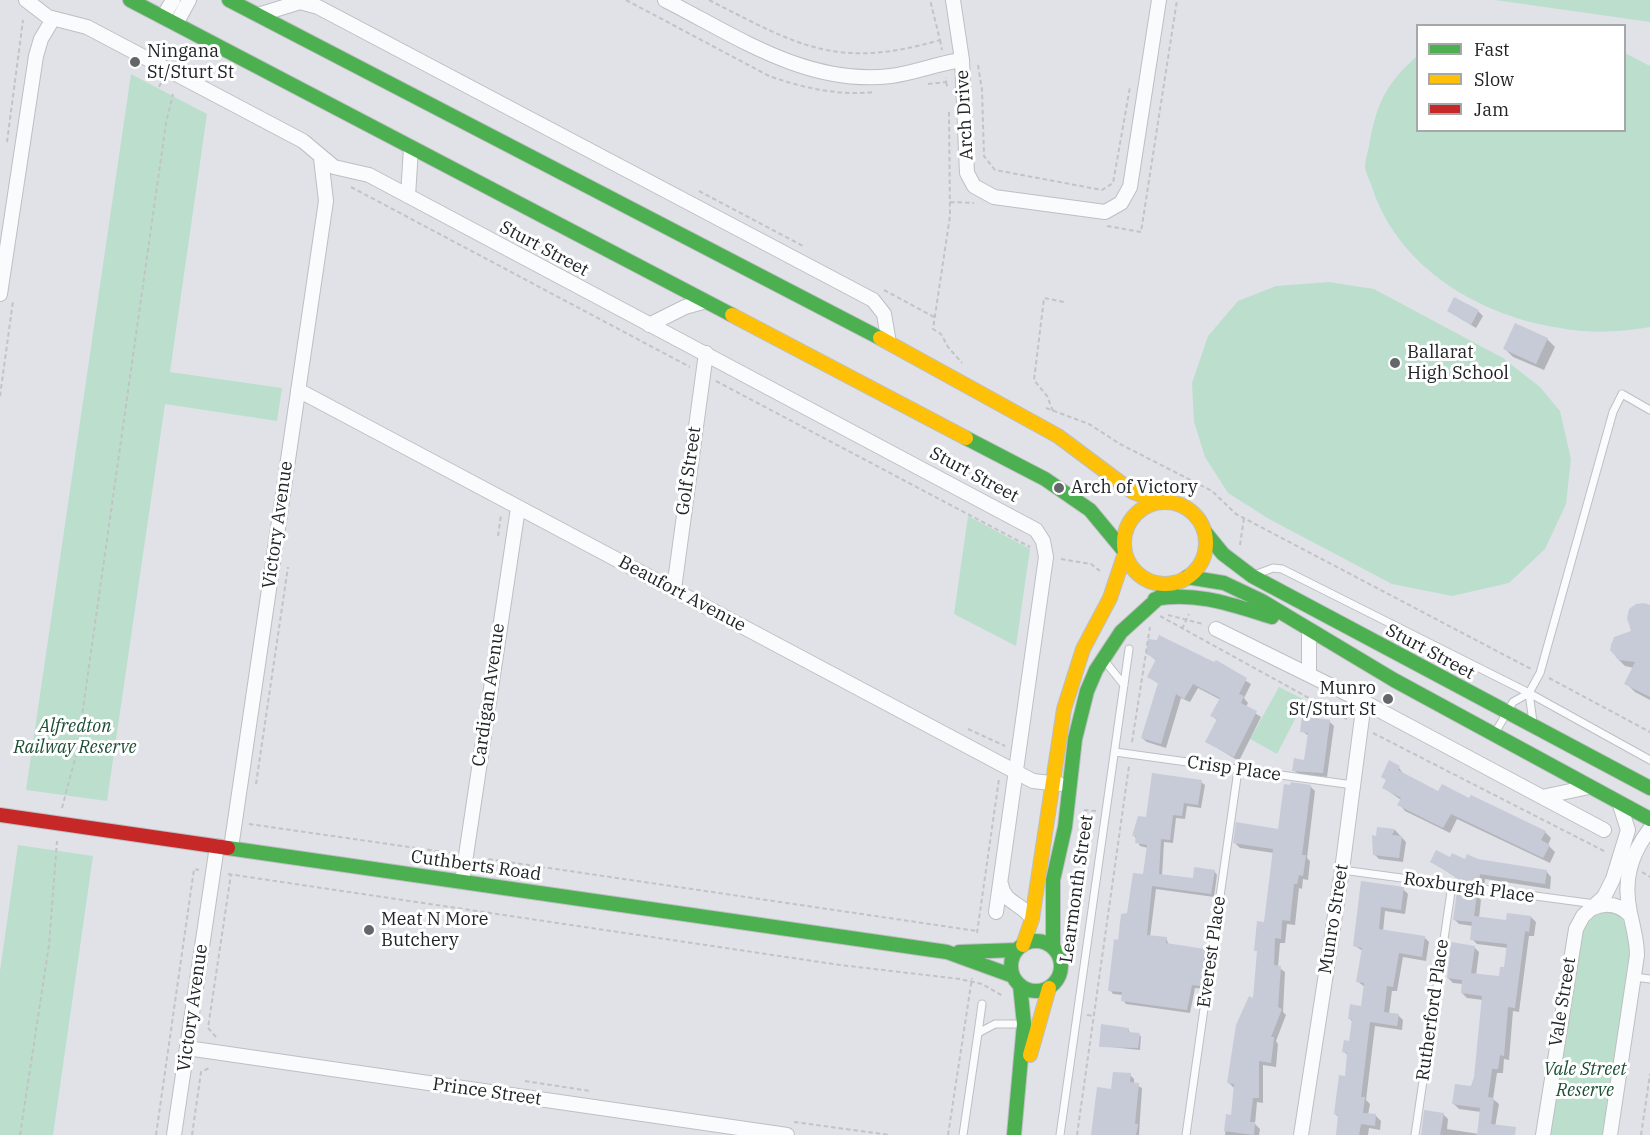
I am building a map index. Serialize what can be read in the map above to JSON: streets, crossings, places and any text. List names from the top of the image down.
{
  "streets": {
    "main road": ["Sturt Street", "Cuthberts Road", "Learmonth Street"],
    "street": [
      "Arch Drive",
      "Golf Street",
      "Victory Avenue",
      "Beaufort Avenue",
      "Cardigan Avenue",
      "Munro Street",
      "Vale Street",
      "Prince Street"
    ],
    "lane": [
      "Crisp Place",
      "Roxburgh Place",
      "Everest Place",
      "Rutherford Place"
    ]
  },
  "crossings": [
    ["Sturt Street", "Golf Street"],
    ["Sturt Street", "Victory Avenue"],
    ["Sturt Street", "Learmonth Street"],
    ["Golf Street", "Beaufort Avenue"],
    ["Victory Avenue", "Beaufort Avenue"],
    ["Victory Avenue", "Cuthberts Road"],
    ["Victory Avenue", "Prince Street"],
    ["Beaufort Avenue", "Cardigan Avenue"],
    ["Beaufort Avenue", "Learmonth Street"],
    ["Cardigan Avenue", "Cuthberts Road"],
    ["Crisp Place", "Learmonth Street"],
    ["Crisp Place", "Munro Street"],
    ["Crisp Place", "Everest Place"],
    ["Cuthberts Road", "Learmonth Street"],
    ["Roxburgh Place", "Munro Street"],
    ["Roxburgh Place", "Vale Street"],
    ["Roxburgh Place", "Rutherford Place"]
  ],
  "parks": ["Alfredton Railway Reserve", "Vale Street Reserve"],
  "places": [
    "Ningana St/Sturt St",
    "Ballarat High School",
    "Arch of Victory",
    "Munro St/Sturt St",
    "Meat N More Butchery"
  ],
  "legend": ["Fast", "Slow", "Jam"]
}
